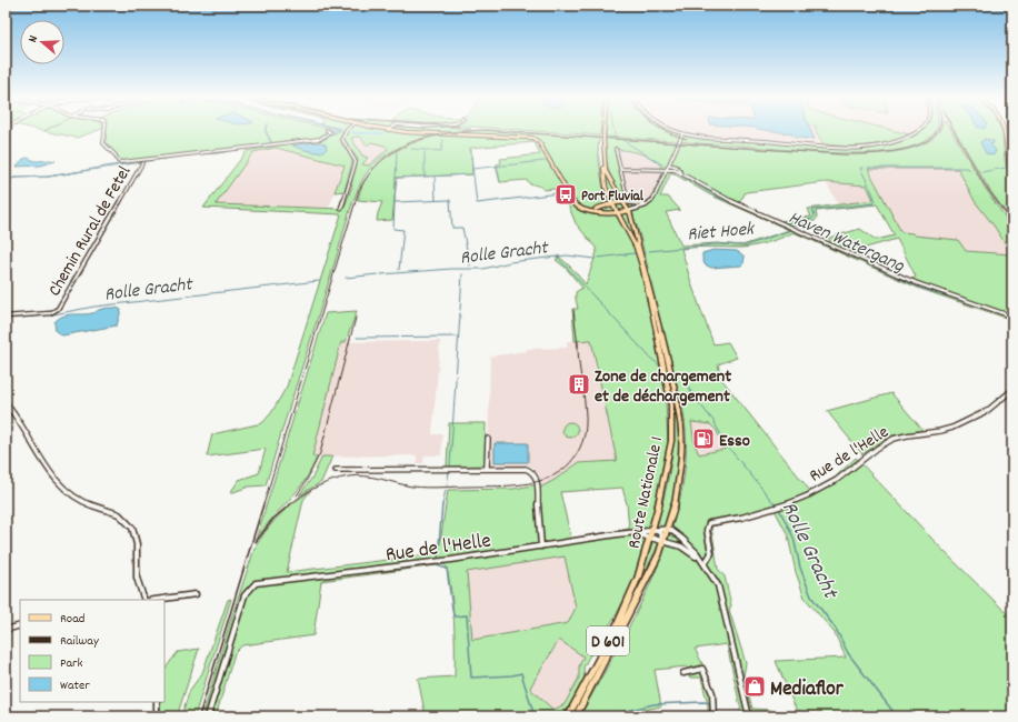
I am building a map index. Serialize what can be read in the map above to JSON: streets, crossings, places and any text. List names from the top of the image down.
{
  "streets": {
    "main road": ["Route Nationale 1", "D 601"],
    "street": ["Chemin Rural de Fetel", "Rue de l'Helle"]
  },
  "crossings": [
    ["Rue de l'Helle", "Route Nationale 1"],
    ["Route Nationale 1", "D 601"]
  ],
  "water": ["Riet Hoek", "Haven Watergang", "Rolle Gracht"],
  "places": {
    "bus stop": ["Port Fluvial"],
    "building": ["Zone de chargement et de déchargement"],
    "fuel station": ["Esso"],
    "shop": ["Mediaflor"]
  },
  "legend": [
    "Road",
    "Railway",
    "Park",
    "Water"
  ],
  "north": "left"
}
